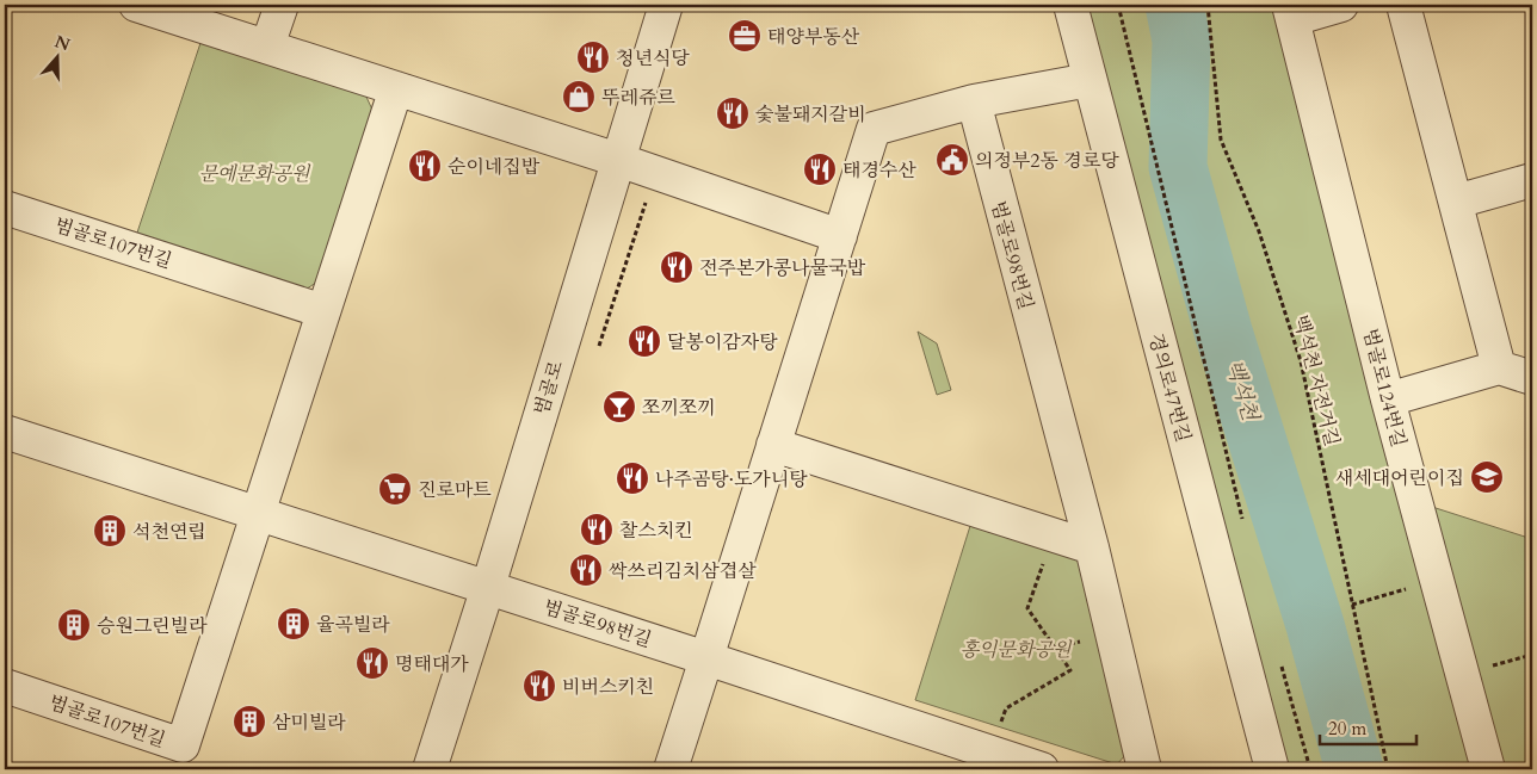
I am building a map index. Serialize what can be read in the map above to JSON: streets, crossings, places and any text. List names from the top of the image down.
{
  "streets": {
    "street": [
      "범골로107번길",
      "범골로98번길",
      "범골로",
      "경의로47번길",
      "범골로124번길"
    ],
    "path": ["백석천 자전거길"]
  },
  "crossings": [
    ["범골로98번길", "범골로"]
  ],
  "water": ["백석천"],
  "parks": ["문예문화공원", "홍익문화공원"],
  "places": {
    "office": ["태양부동산"],
    "restaurant": [
      "청년식당",
      "숯불돼지갈비",
      "순이네집밥",
      "태경수산",
      "전주본가콩나물국밥",
      "달봉이감자탕",
      "나주곰탕·도가니탕",
      "찰스치킨",
      "싹쓰리김치삼겹살",
      "명태대가",
      "비버스키친"
    ],
    "shop": ["뚜레쥬르"],
    "public building": ["의정부2동 경로당"],
    "bar": ["쪼끼쪼끼"],
    "school or university": ["새세대어린이집"],
    "supermarket": ["진로마트"],
    "building": [
      "석천연립",
      "율곡빌라",
      "승원그린빌라",
      "삼미빌라"
    ]
  },
  "scale_bar": "20 m",
  "north": "top"
}
